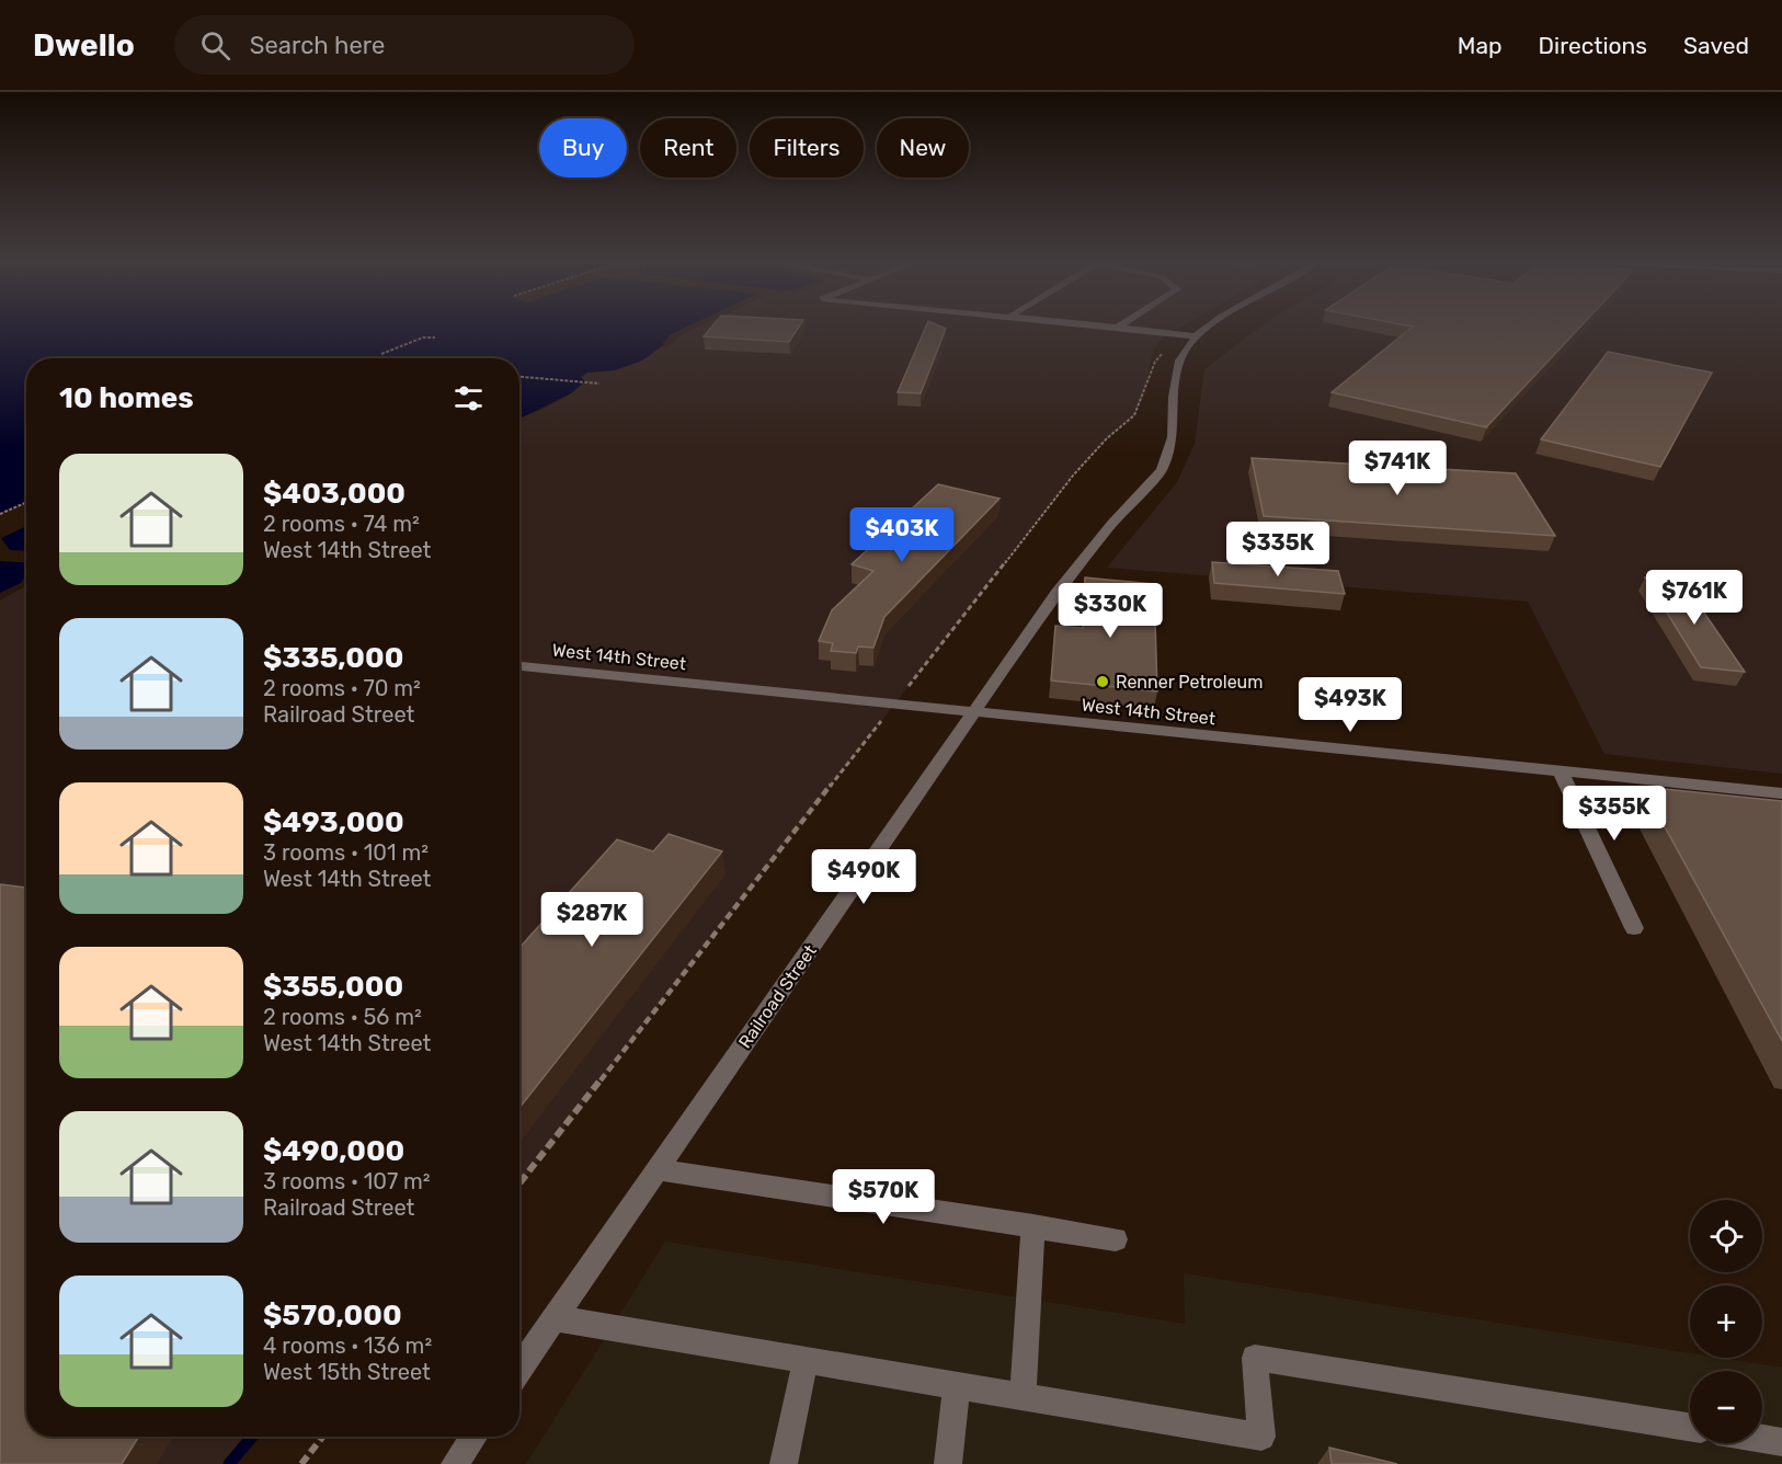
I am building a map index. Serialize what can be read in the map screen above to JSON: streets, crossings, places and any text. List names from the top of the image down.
{
  "streets": {
    "street": ["West 14th Street", "Railroad Street"]
  },
  "crossings": [
    ["West 14th Street", "Railroad Street"]
  ],
  "places": ["Renner Petroleum"],
  "page": {
    "header": "Dwello",
    "search": "Search here",
    "nav": ["Map", "Directions", "Saved"],
    "chip": [
      "Buy",
      "Rent",
      "Filters",
      "New"
    ],
    "heading": "10 homes",
    "list": [
      {
        "name": "$403,000",
        "note": "2 rooms · 74 m² · West 14th Street"
      },
      {
        "name": "$335,000",
        "note": "2 rooms · 70 m² · Railroad Street"
      },
      {
        "name": "$493,000",
        "note": "3 rooms · 101 m² · West 14th Street"
      },
      {
        "name": "$355,000",
        "note": "2 rooms · 56 m² · West 14th Street"
      },
      {
        "name": "$490,000",
        "note": "3 rooms · 107 m² · Railroad Street"
      },
      {
        "name": "$570,000",
        "note": "4 rooms · 136 m² · West 15th Street"
      }
    ],
    "price": [
      "$741K",
      "$403K",
      "$335K",
      "$761K",
      "$330K",
      "$493K",
      "$355K",
      "$490K",
      "$287K",
      "$570K"
    ],
    "map_buttons": ["+", "−"]
  }
}
